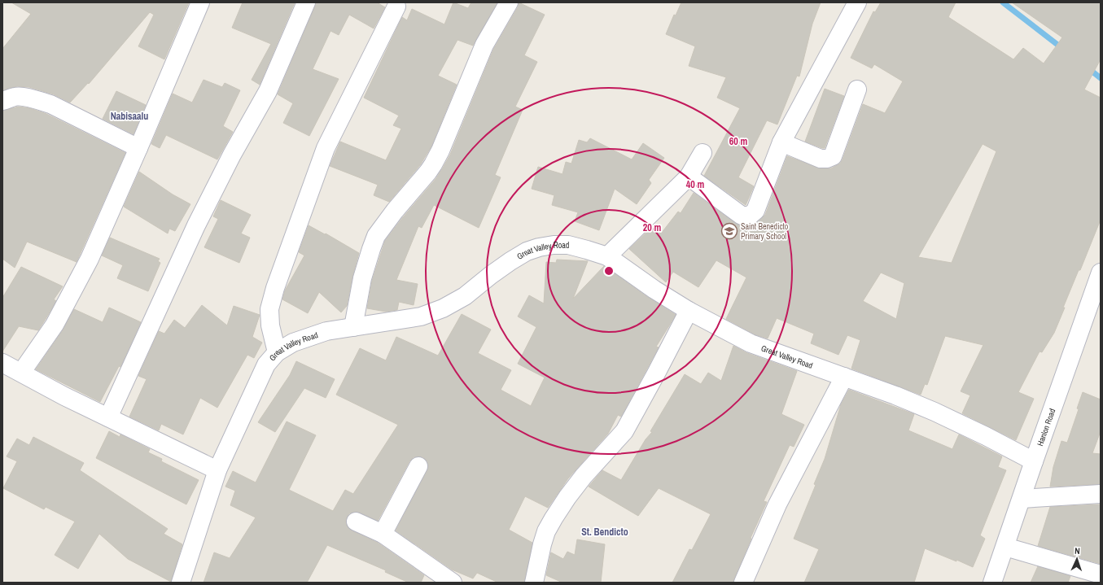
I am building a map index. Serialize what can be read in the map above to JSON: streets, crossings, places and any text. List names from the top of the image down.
{
  "streets": {
    "street": ["Great Valley Road", "Hanlon Road"]
  },
  "crossings": [
    ["Great Valley Road", "Hanlon Road"]
  ],
  "districts": ["Nabisaalu", "St. Bendicto"],
  "places": {
    "school or university": ["Saint Benedicto Primary School"]
  },
  "north": "top",
  "rings": ["60 m", "40 m", "20 m"]
}
